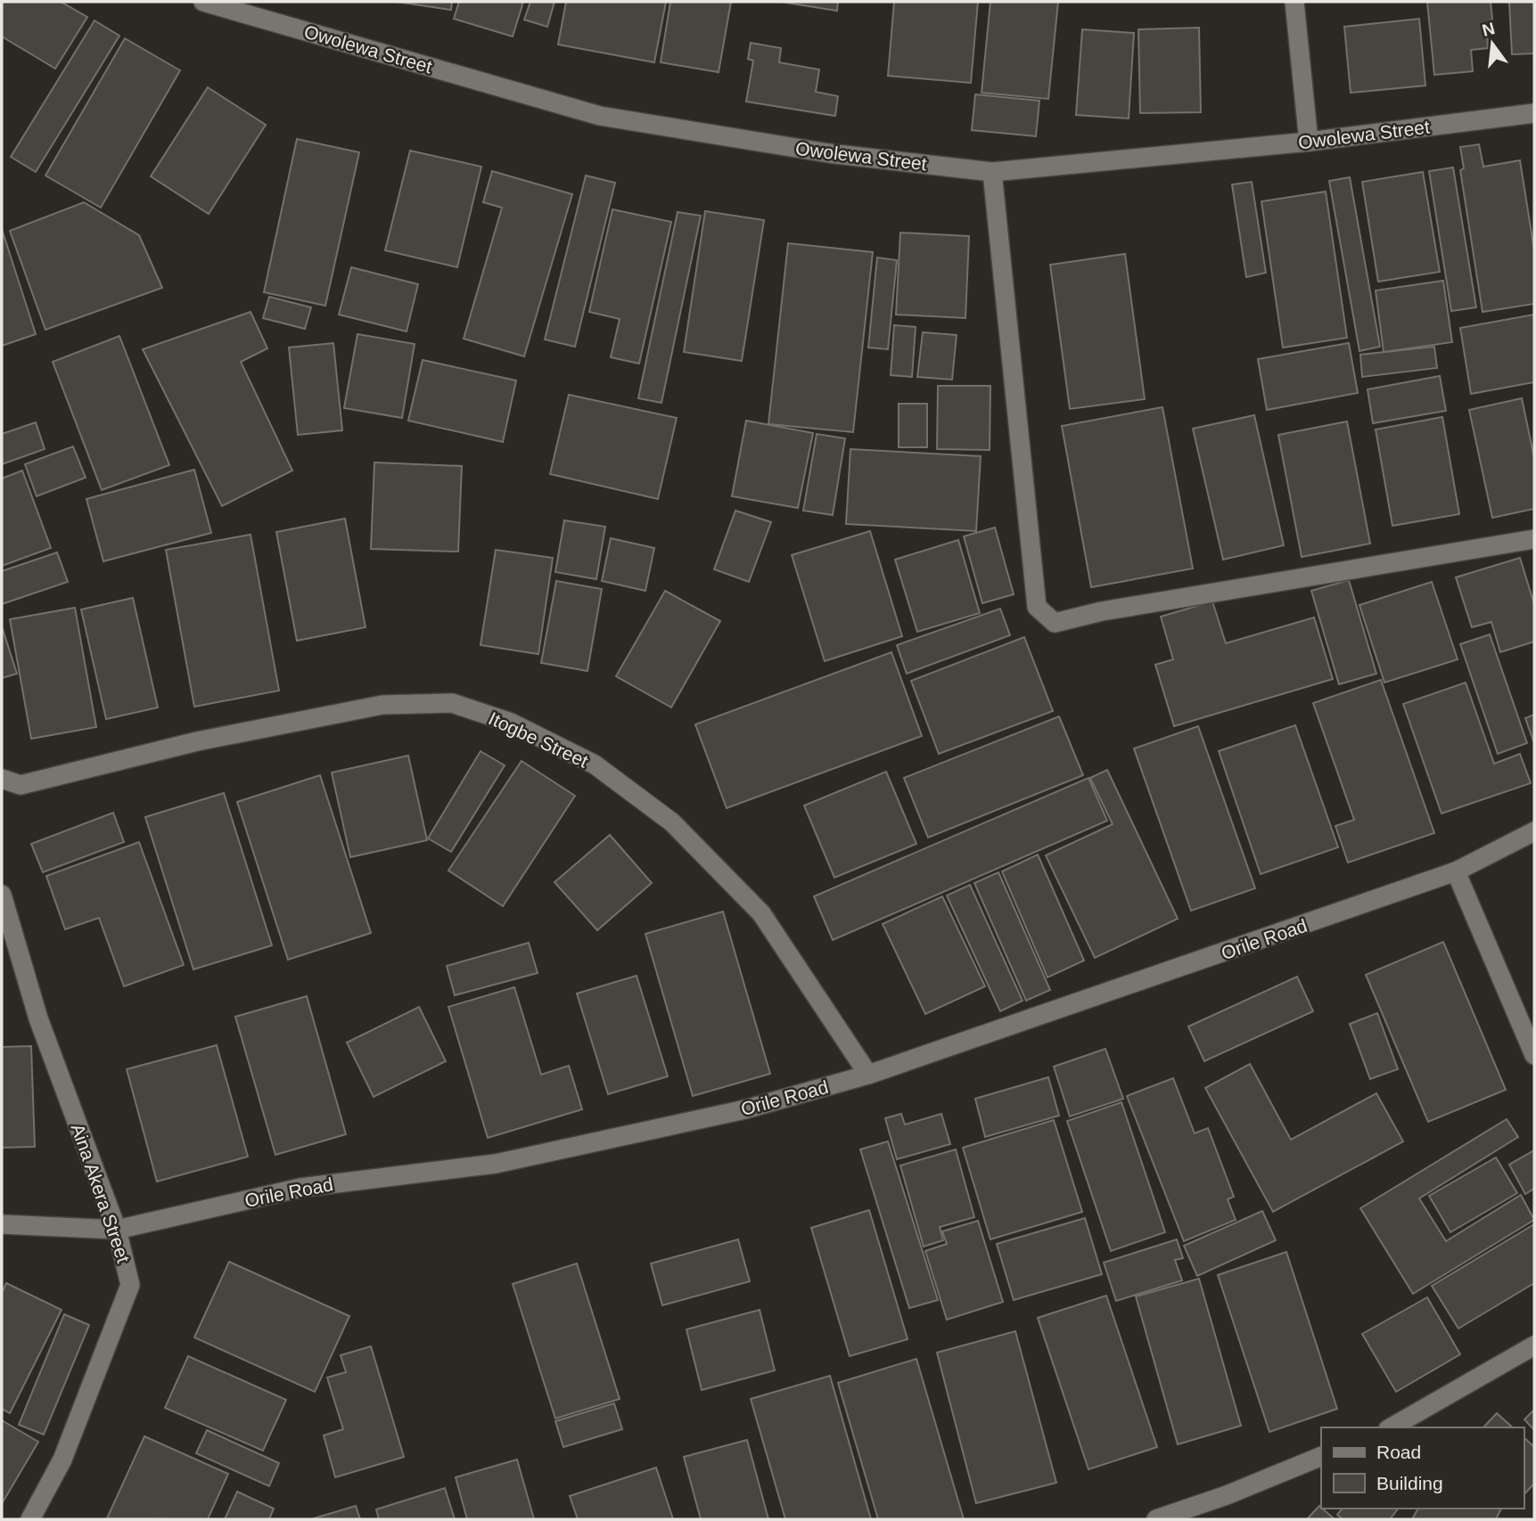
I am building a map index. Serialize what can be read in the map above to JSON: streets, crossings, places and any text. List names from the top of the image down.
{
  "streets": {
    "street": [
      "Owolewa Street",
      "Itogbe Street",
      "Orile Road",
      "Aina Akera Street"
    ]
  },
  "crossings": [
    ["Itogbe Street", "Orile Road"],
    ["Orile Road", "Aina Akera Street"]
  ],
  "legend": ["Road", "Building"],
  "north": "top"
}
